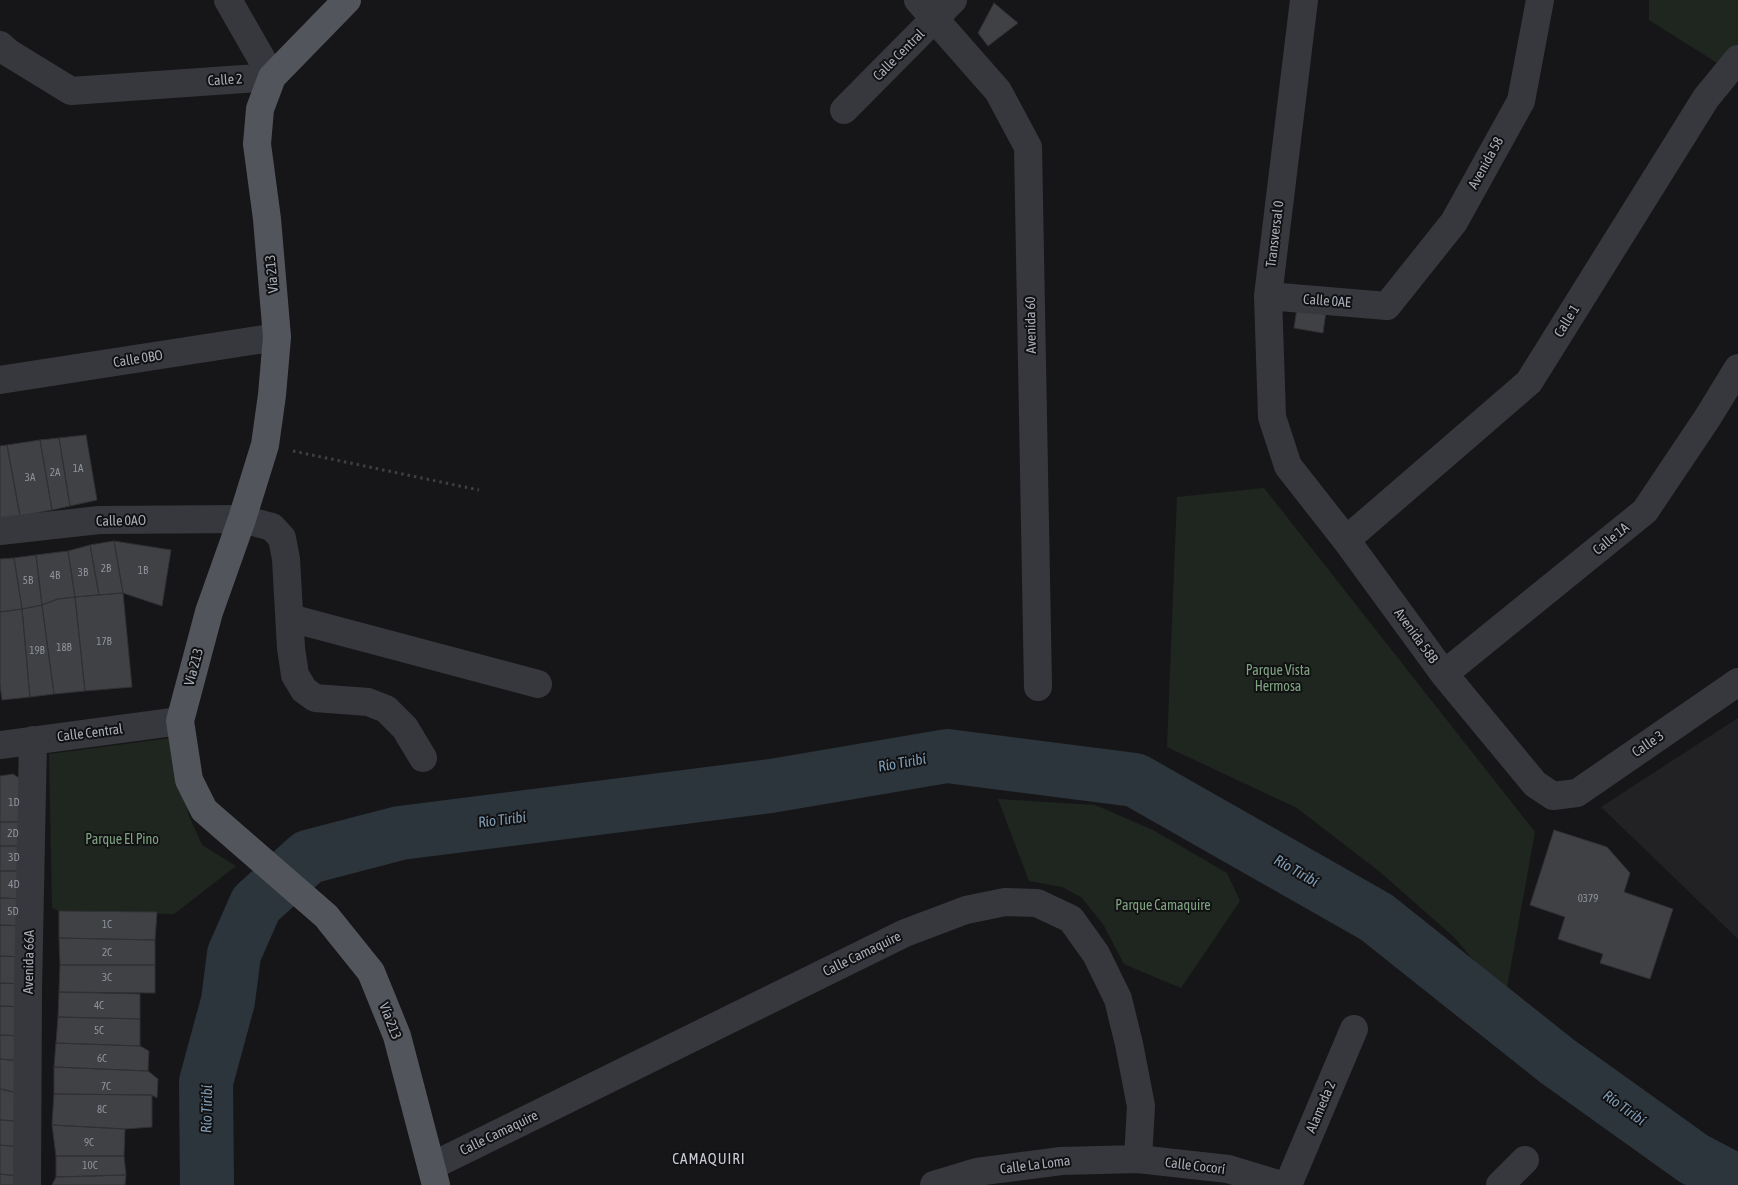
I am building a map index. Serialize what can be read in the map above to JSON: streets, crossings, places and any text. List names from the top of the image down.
{
  "streets": {
    "main road": ["Vía 213"],
    "street": [
      "Calle Central",
      "Calle 2",
      "Avenida 58",
      "Transversal 0",
      "Calle 0AE",
      "Calle 1",
      "Avenida 60",
      "Calle 0BO",
      "Calle 0AO",
      "Calle 1A",
      "Avenida 58B",
      "Calle 3",
      "Calle Camaquire",
      "Avenida 66A",
      "Alameda 2",
      "Calle La Loma",
      "Calle Cocorí"
    ]
  },
  "crossings": [
    ["Calle Central", "Vía 213"],
    ["Calle Central", "Avenida 60"],
    ["Calle Central", "Avenida 66A"],
    ["Calle 2", "Vía 213"],
    ["Avenida 58", "Calle 0AE"],
    ["Transversal 0", "Calle 0AE"],
    ["Transversal 0", "Avenida 58B"],
    ["Vía 213", "Calle 0BO"],
    ["Vía 213", "Calle 0AO"],
    ["Vía 213", "Calle Camaquire"],
    ["Calle 1", "Avenida 58B"],
    ["Calle 1A", "Avenida 58B"],
    ["Avenida 58B", "Calle 3"],
    ["Calle Camaquire", "Calle La Loma"],
    ["Calle Camaquire", "Calle Cocorí"],
    ["Calle La Loma", "Calle Cocorí"]
  ],
  "districts": ["CAMAQUIRI"],
  "water": ["Río Tiribí"],
  "parks": ["Parque Vista Hermosa", "Parque El Pino", "Parque Camaquire"],
  "house_numbers": [
    "1A",
    "2A",
    "3A",
    "2B",
    "1B",
    "3B",
    "4B",
    "5B",
    "17B",
    "18B",
    "19B",
    "1D",
    "2D",
    "3D",
    "4D",
    "0379",
    "5D",
    "1C",
    "2C",
    "3C",
    "4C",
    "5C",
    "6C",
    "7C",
    "8C",
    "9C",
    "10C"
  ]
}
